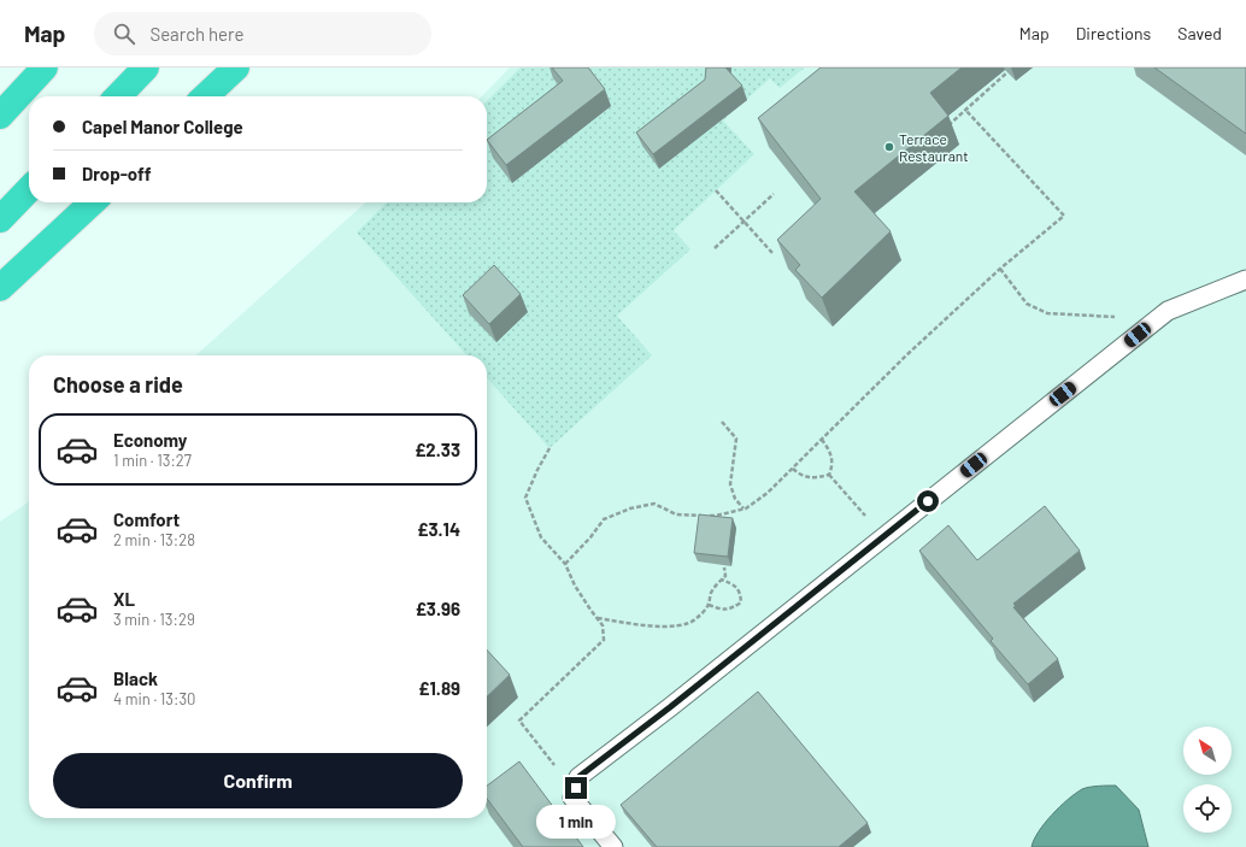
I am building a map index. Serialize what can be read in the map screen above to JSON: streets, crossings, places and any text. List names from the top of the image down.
{
  "places": ["Terrace Restaurant"],
  "north": "top left",
  "page": {
    "header": "Map",
    "search": "Search here",
    "nav": ["Map", "Directions", "Saved"],
    "banner": ["Capel Manor College", "Drop-off"],
    "heading": "Choose a ride",
    "list": [
      {
        "name": "Economy",
        "note": "1 min · 13:27",
        "value": "£2.33"
      },
      {
        "name": "Comfort",
        "note": "2 min · 13:28",
        "value": "£3.14"
      },
      {
        "name": "XL",
        "note": "3 min · 13:29",
        "value": "£3.96"
      },
      {
        "name": "Black",
        "note": "4 min · 13:30",
        "value": "£1.89"
      }
    ],
    "buttons": "Confirm",
    "bubble": "1 min"
  }
}
